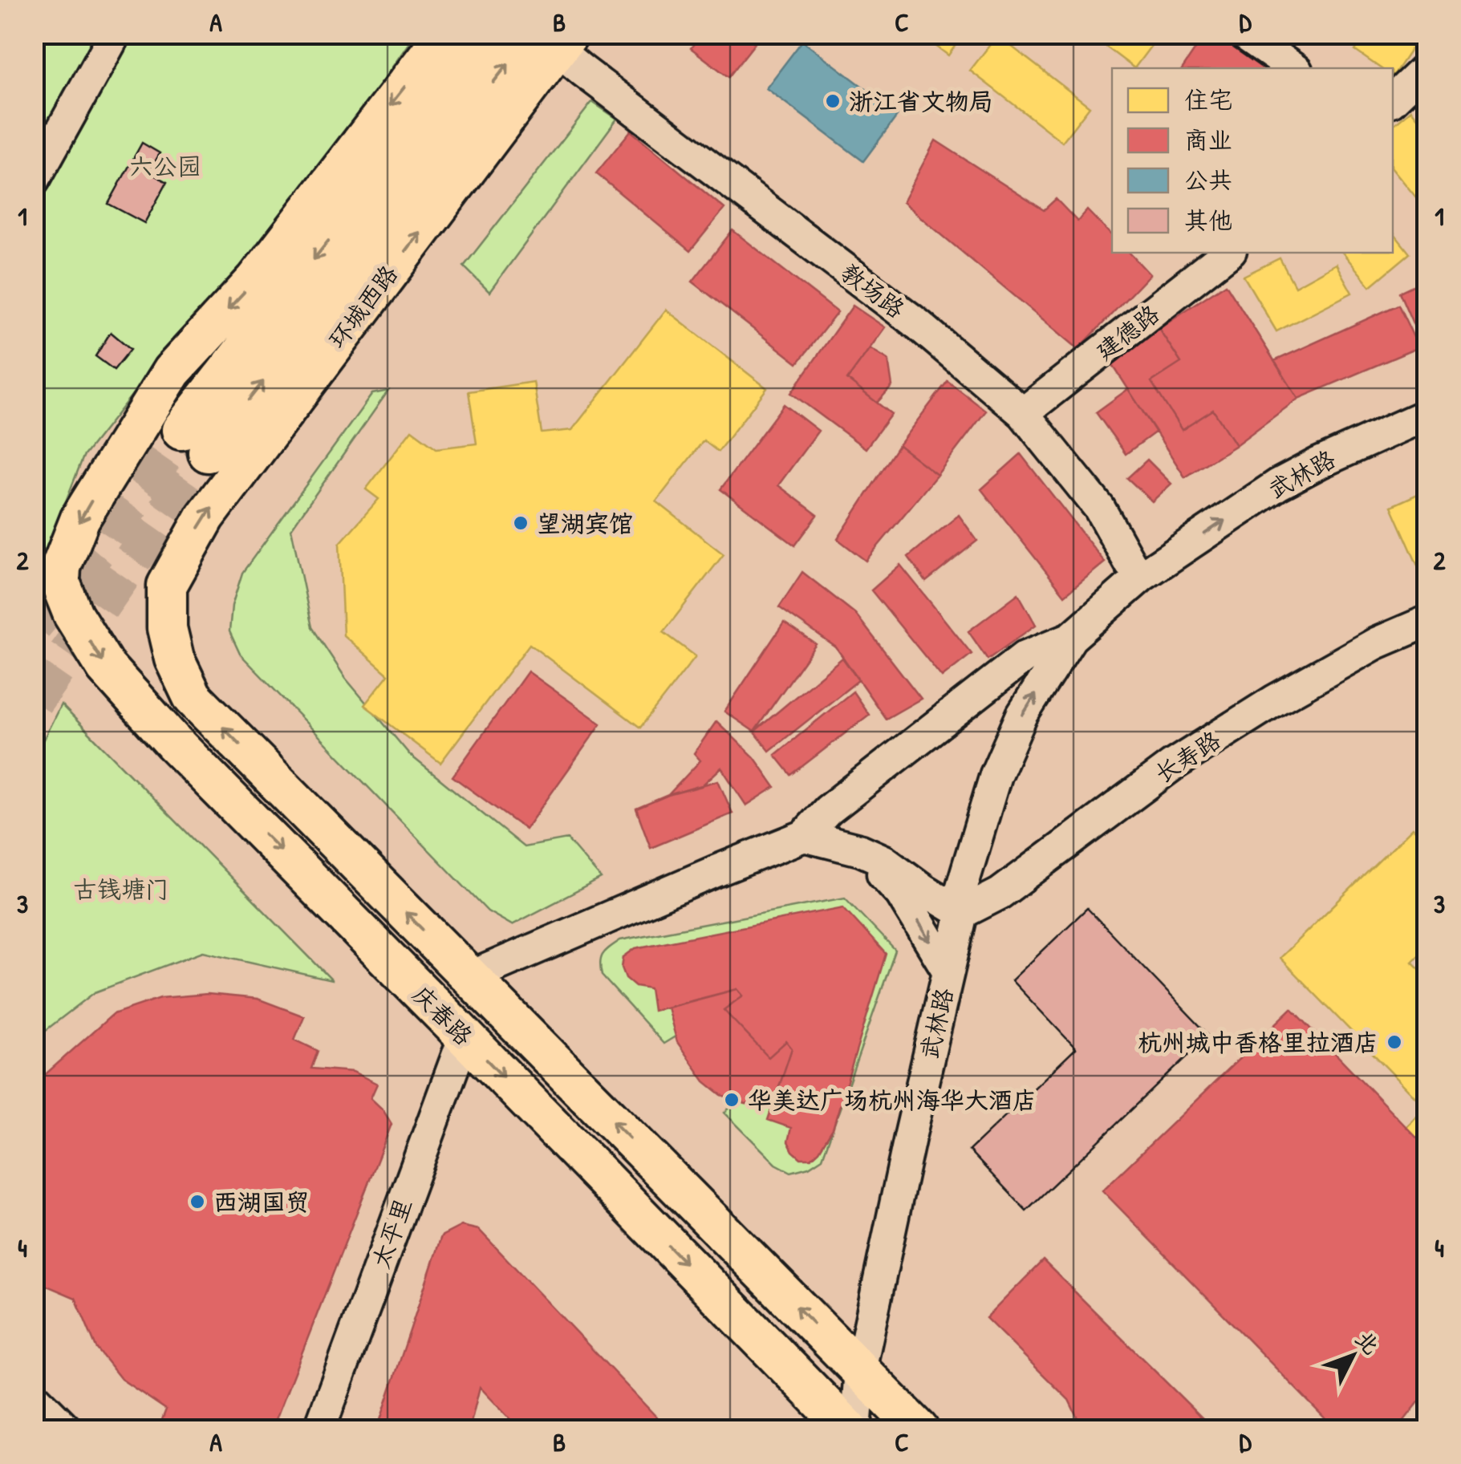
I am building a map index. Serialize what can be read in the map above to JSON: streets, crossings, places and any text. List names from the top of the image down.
{
  "streets": {
    "main road": ["环城西路", "庆春路"],
    "street": [
      "教场路",
      "建德路",
      "武林路",
      "长寿路",
      "太平里"
    ]
  },
  "crossings": [
    ["教场路", "环城西路"],
    ["教场路", "建德路"],
    ["教场路", "武林路"],
    ["环城西路", "庆春路"],
    ["武林路", "长寿路"],
    ["武林路", "庆春路"],
    ["庆春路", "太平里"]
  ],
  "parks": ["六公园", "古钱塘门"],
  "places": [
    "浙江省文物局",
    "望湖宾馆",
    "杭州城中香格里拉酒店",
    "华美达广场杭州海华大酒店",
    "西湖国贸"
  ],
  "legend": [
    "住宅",
    "商业",
    "公共",
    "其他"
  ],
  "north": "top right",
  "grid": {
    "columns": [
      "A",
      "B",
      "C",
      "D"
    ],
    "rows": [
      "1",
      "2",
      "3",
      "4"
    ]
  }
}
